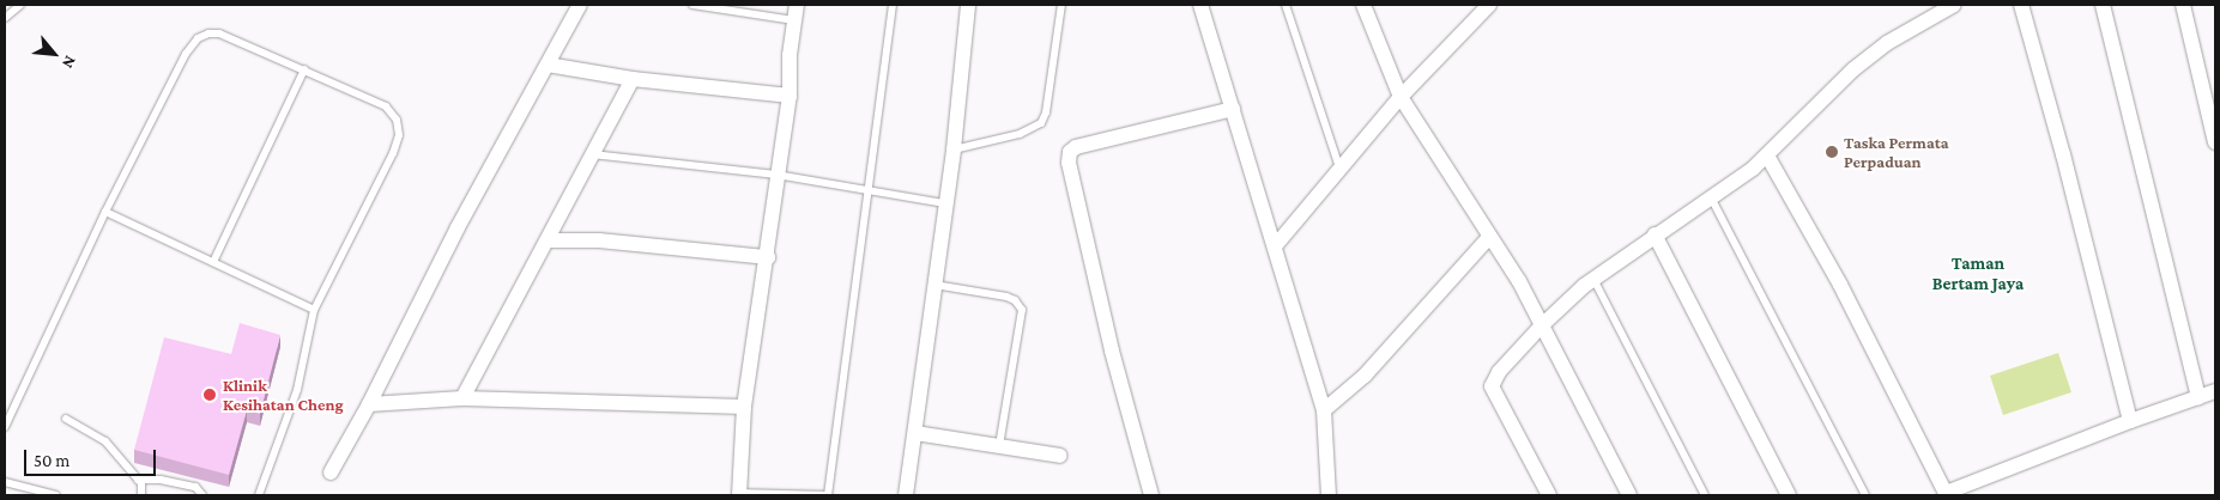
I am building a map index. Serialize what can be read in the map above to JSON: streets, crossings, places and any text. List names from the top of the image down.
{
  "districts": ["Taman Bertam Jaya"],
  "places": ["Taska Permata Perpaduan", "Klinik Kesihatan Cheng"],
  "scale_bar": "50 m",
  "north": "bottom right"
}
